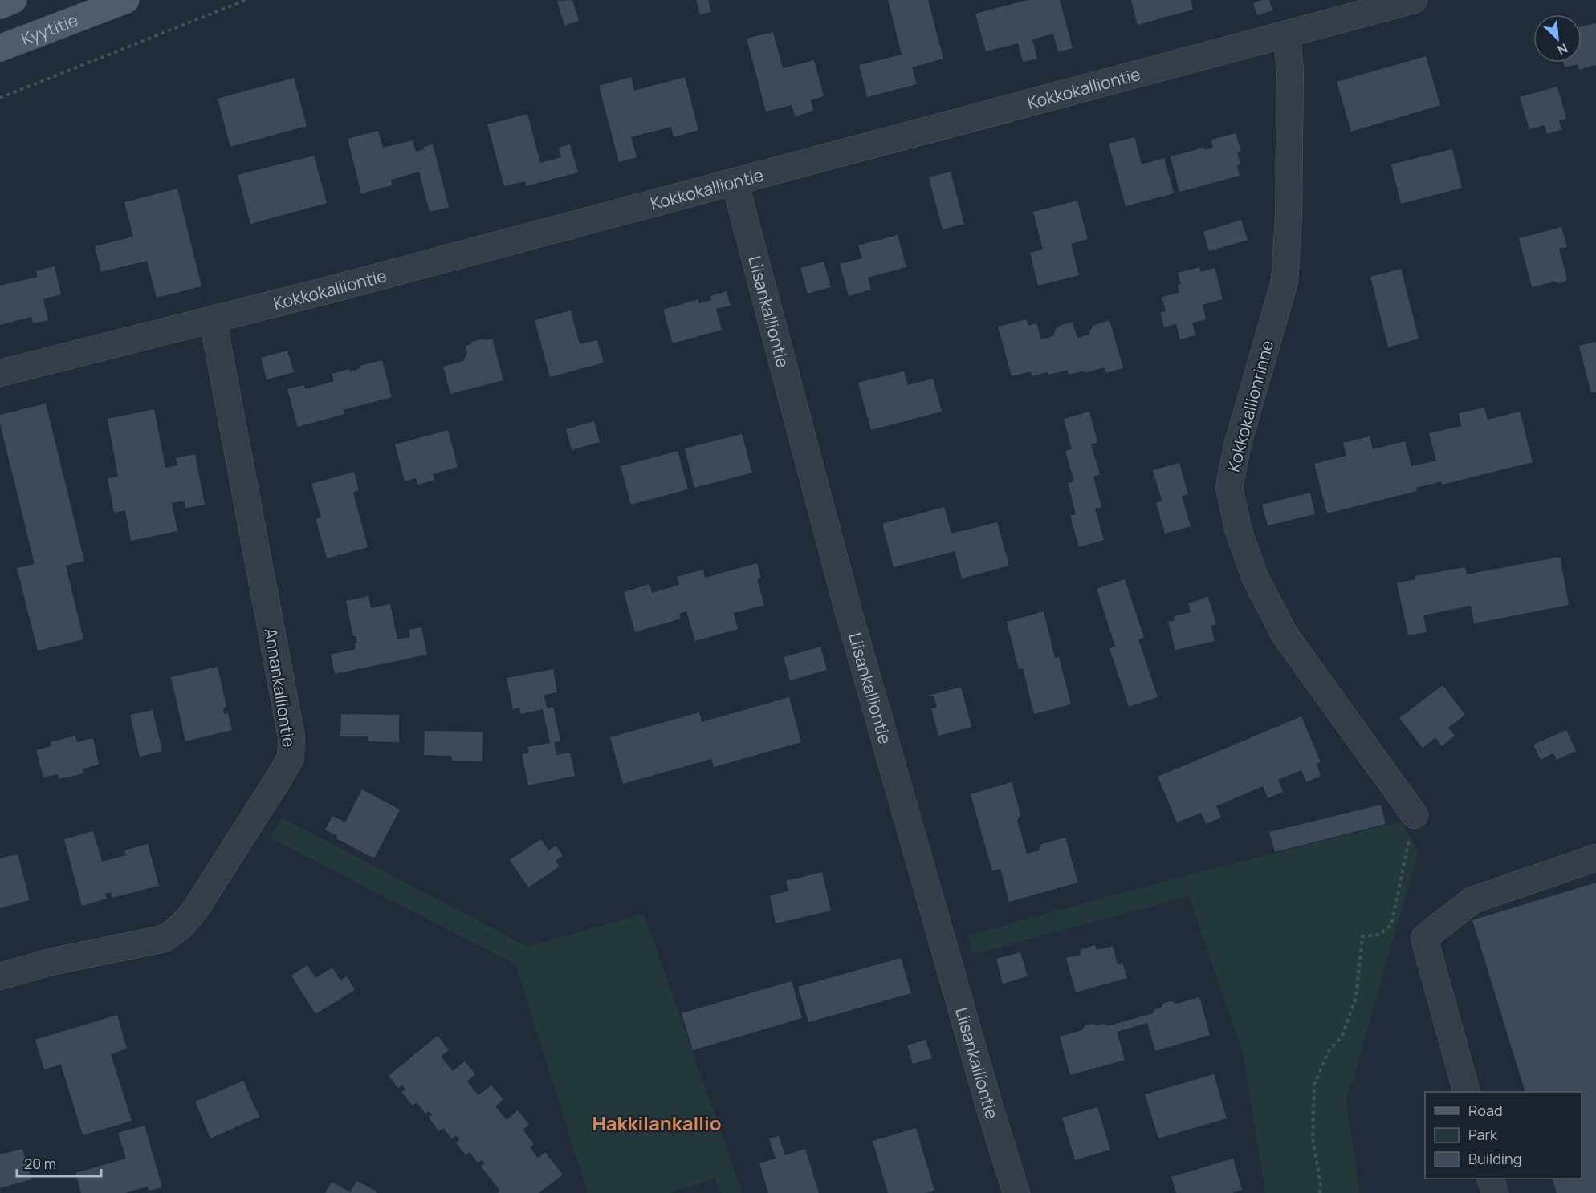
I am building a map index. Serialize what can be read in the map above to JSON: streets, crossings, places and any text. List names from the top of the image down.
{
  "streets": {
    "main road": ["Kyytitie"],
    "street": [
      "Kokkokalliontie",
      "Liisankalliontie",
      "Kokkokallionrinne",
      "Annankalliontie"
    ]
  },
  "crossings": [
    ["Kokkokalliontie", "Liisankalliontie"],
    ["Kokkokalliontie", "Kokkokallionrinne"],
    ["Kokkokalliontie", "Annankalliontie"]
  ],
  "districts": ["Hakkilankallio"],
  "legend": ["Road", "Park", "Building"],
  "scale_bar": "20 m",
  "north": "bottom right"
}
